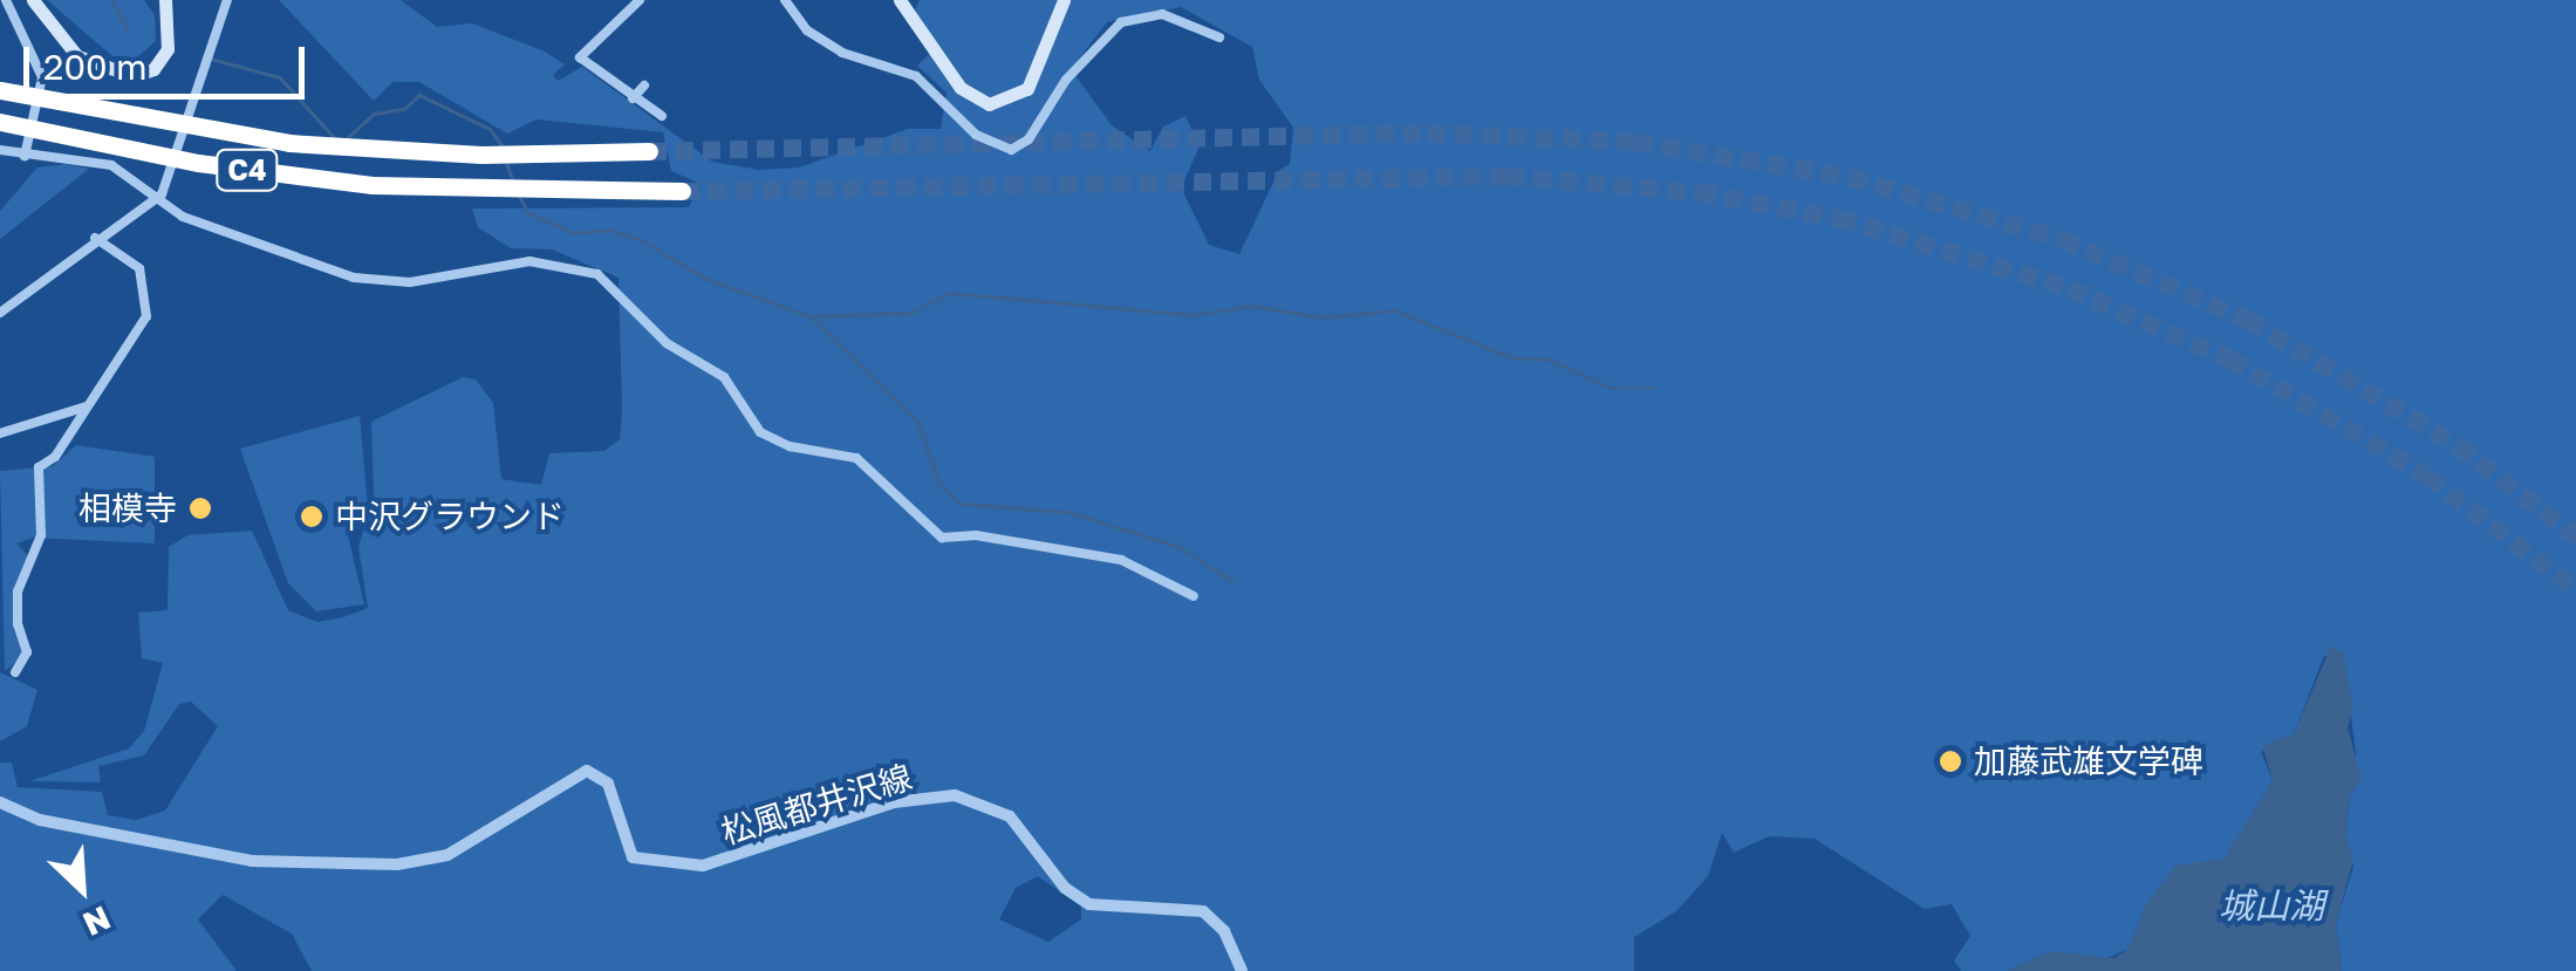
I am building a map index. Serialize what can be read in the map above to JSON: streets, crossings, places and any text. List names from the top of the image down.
{
  "streets": {
    "highway": ["C4"],
    "street": ["松風都井沢線"]
  },
  "water": ["城山湖"],
  "places": ["相模寺", "中沢グラウンド", "加藤武雄文学碑"],
  "scale_bar": "200 m",
  "north": "bottom right"
}
